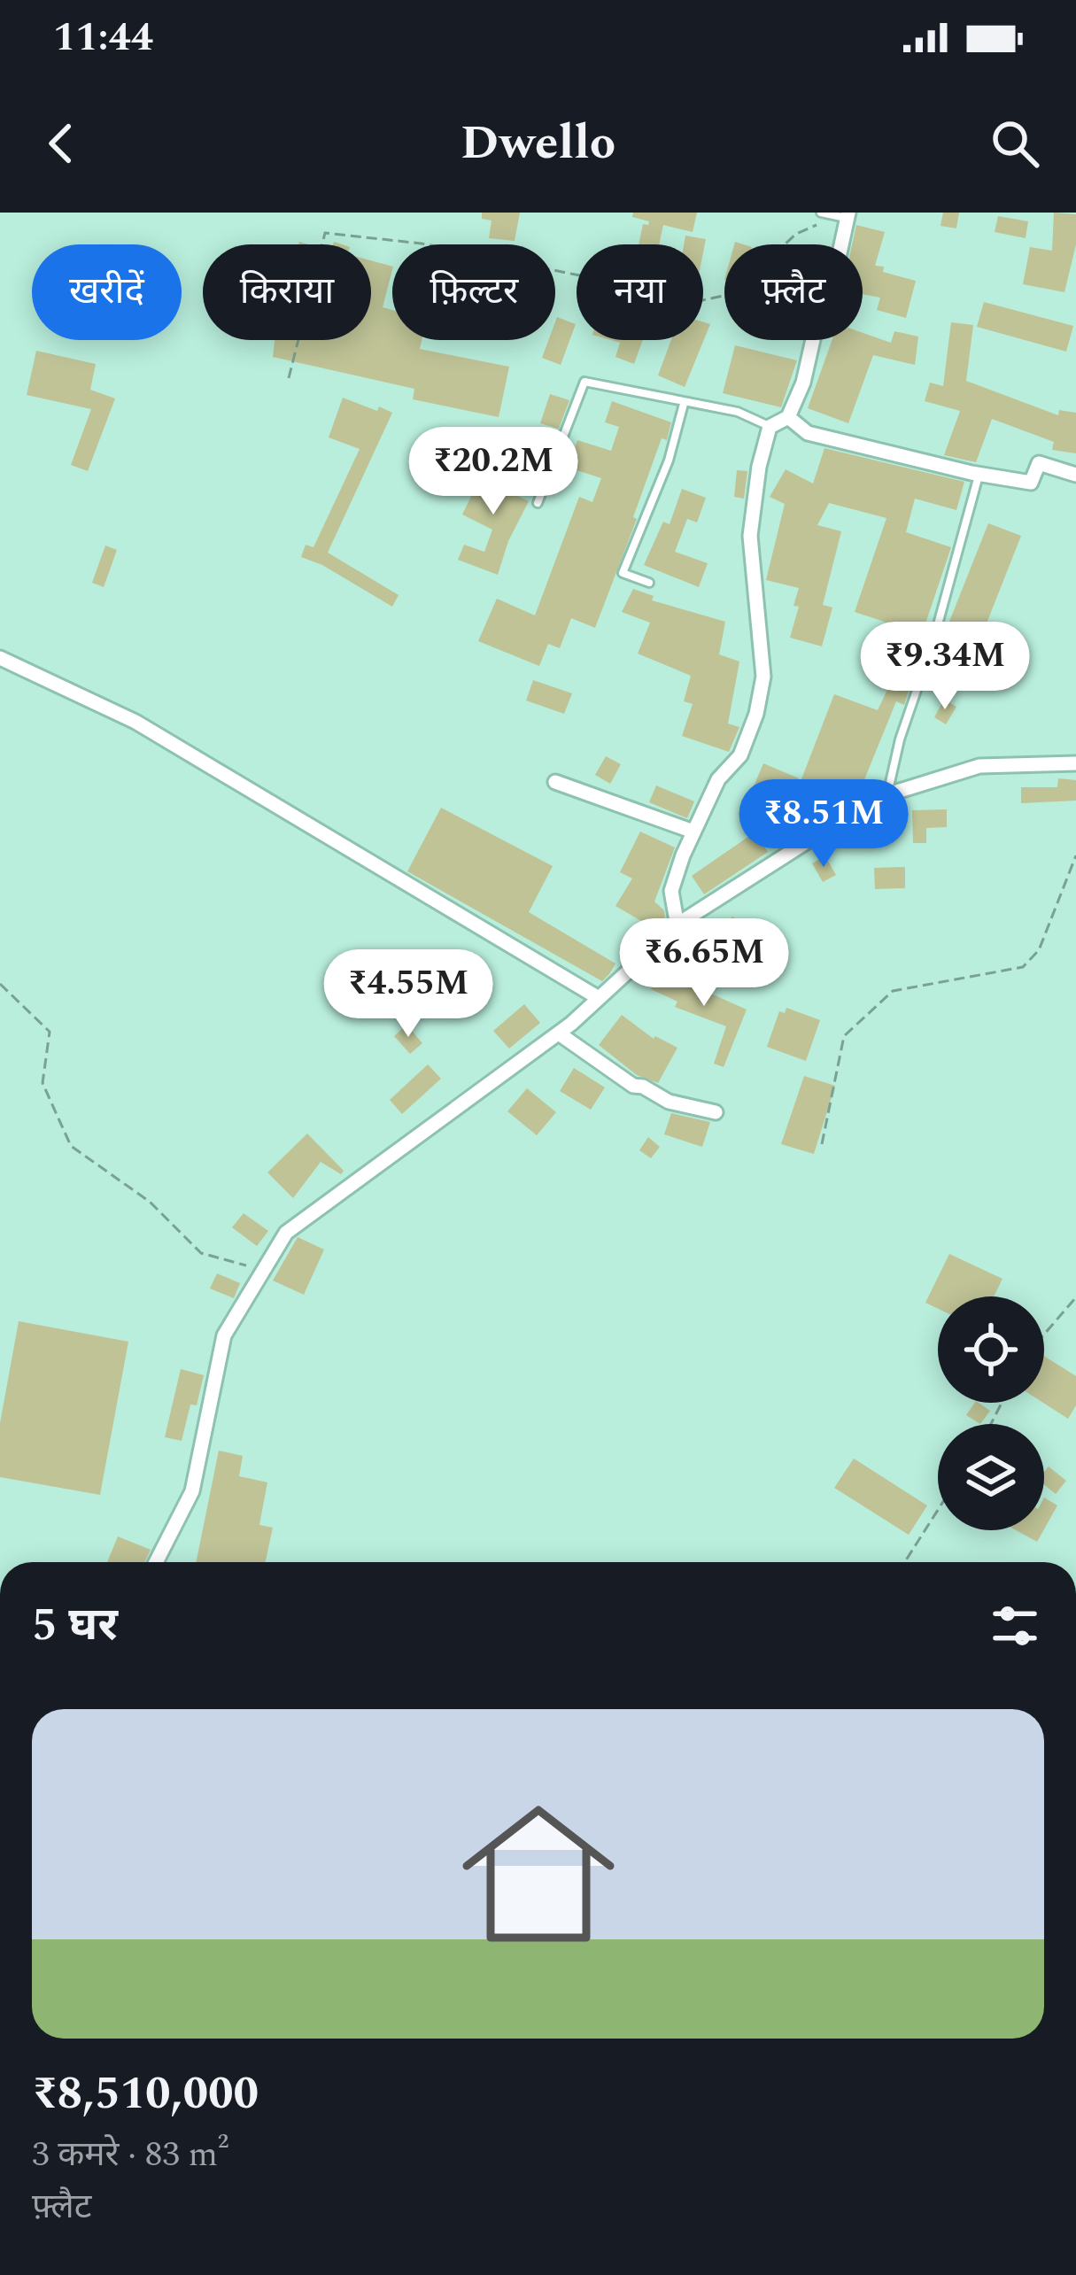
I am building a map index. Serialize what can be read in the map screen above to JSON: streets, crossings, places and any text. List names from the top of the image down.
{
  "page": {
    "status": "11:44",
    "header": "Dwello",
    "chip": [
      "खरीदें",
      "किराया",
      "फ़िल्टर",
      "नया",
      "फ़्लैट"
    ],
    "price": [
      "₹20.2M",
      "₹9.34M",
      "₹8.51M",
      "₹6.65M",
      "₹4.55M"
    ],
    "heading": "5 घर",
    "list": [
      {
        "name": "₹8,510,000",
        "note": "3 कमरे · 83 m² · फ़्लैट"
      }
    ]
  }
}
